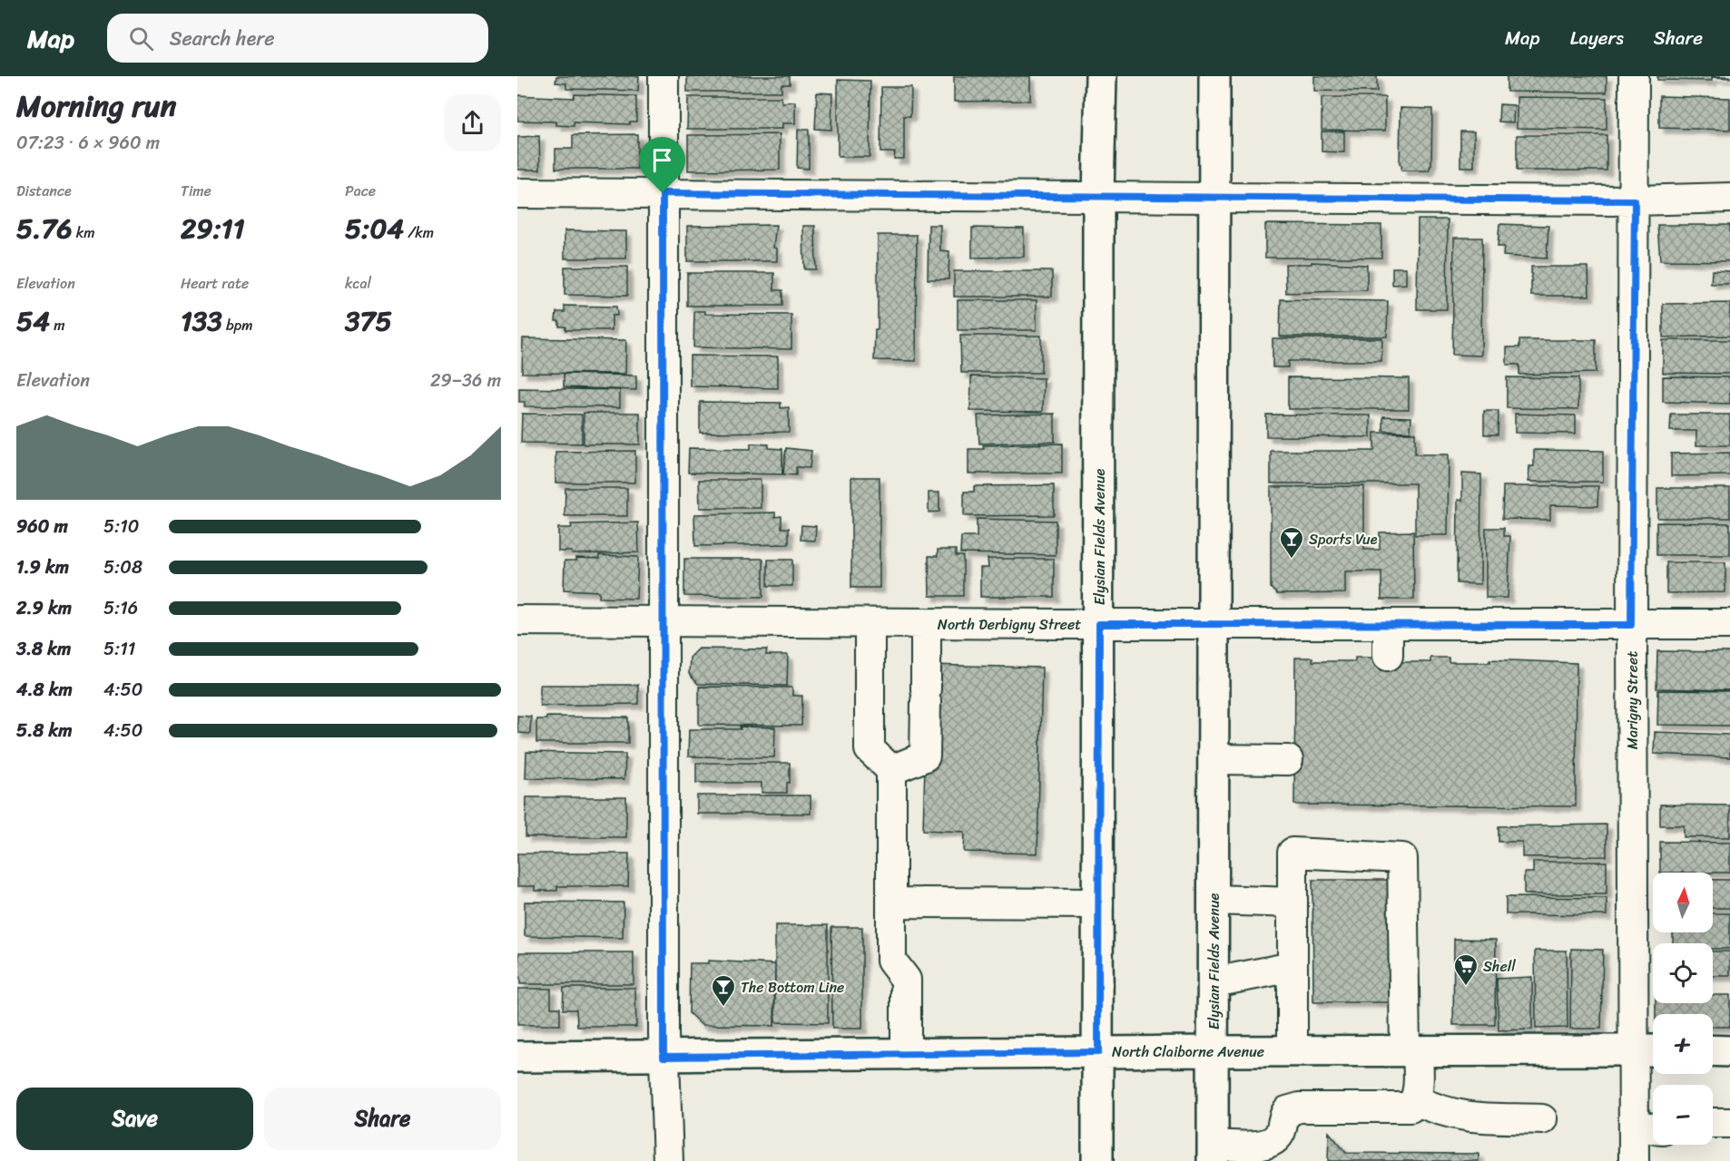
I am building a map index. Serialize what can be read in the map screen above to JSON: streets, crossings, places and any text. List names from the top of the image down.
{
  "streets": {
    "main road": ["Elysian Fields Avenue", "North Claiborne Avenue"],
    "street": ["North Derbigny Street", "Marigny Street"]
  },
  "crossings": [
    ["Elysian Fields Avenue", "North Derbigny Street"],
    ["Elysian Fields Avenue", "North Claiborne Avenue"],
    ["North Derbigny Street", "Marigny Street"],
    ["Marigny Street", "North Claiborne Avenue"]
  ],
  "places": {
    "bar": ["Sports Vue", "The Bottom Line"],
    "supermarket": ["Shell"]
  },
  "north": "top",
  "page": {
    "header": "Map",
    "search": "Search here",
    "nav": ["Map", "Layers", "Share"],
    "heading": ["Morning run", "07:23 · 6 × 960 m"],
    "stats": [
      ["Distance", "5.76 km"],
      ["Time", "29:11"],
      ["Pace", "5:04 /km"],
      ["Elevation", "54 m"],
      ["Heart rate", "133 bpm"],
      ["kcal", "375"]
    ],
    "chart": ["Elevation", "29–36 m"],
    "list": [
      {
        "name": "960 m",
        "note": "5:10"
      },
      {
        "name": "1.9 km",
        "note": "5:08"
      },
      {
        "name": "2.9 km",
        "note": "5:16"
      },
      {
        "name": "3.8 km",
        "note": "5:11"
      },
      {
        "name": "4.8 km",
        "note": "4:50"
      },
      {
        "name": "5.8 km",
        "note": "4:50"
      }
    ],
    "map_buttons": ["+", "−"],
    "buttons": ["Save", "Share"]
  }
}
